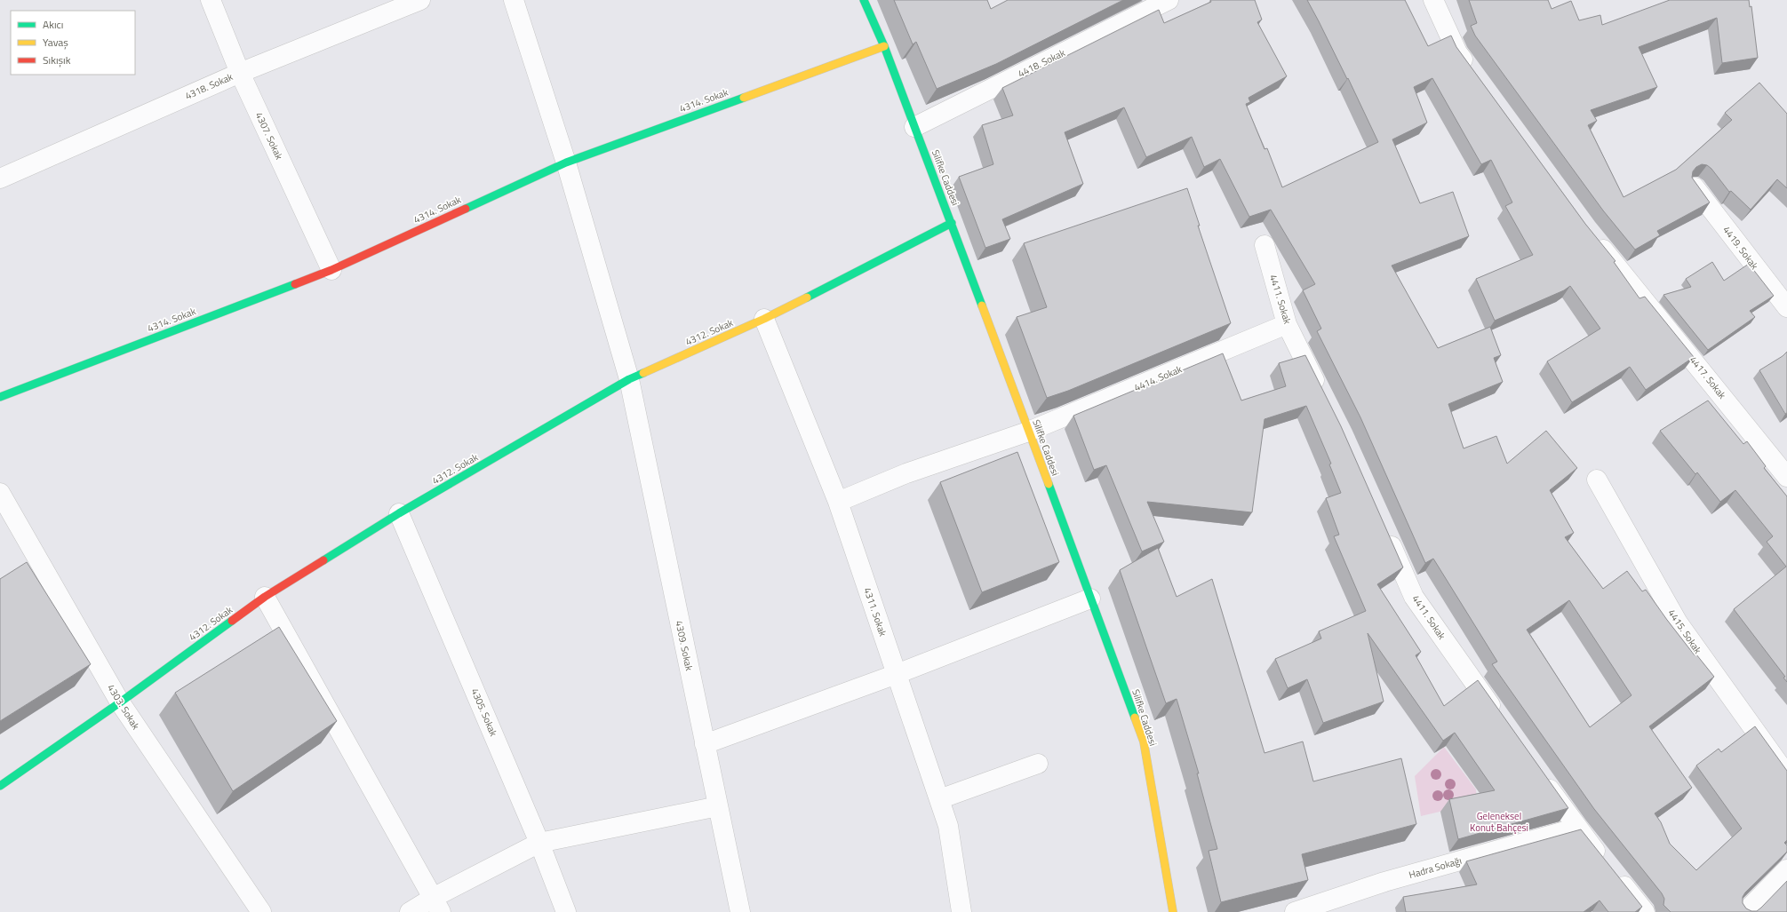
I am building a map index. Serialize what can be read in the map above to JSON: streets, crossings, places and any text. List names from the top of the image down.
{
  "streets": {
    "street": [
      "4418. Sokak",
      "4318. Sokak",
      "4314. Sokak",
      "4307. Sokak",
      "Silifke Caddesi",
      "4419. Sokak",
      "4411. Sokak",
      "4312. Sokak",
      "4417. Sokak",
      "4414. Sokak",
      "4311. Sokak",
      "4415. Sokak",
      "4309. Sokak",
      "4303. Sokak",
      "4305. Sokak",
      "Hadra Sokağı"
    ]
  },
  "crossings": [
    ["4418. Sokak", "Silifke Caddesi"],
    ["4318. Sokak", "4307. Sokak"],
    ["4314. Sokak", "4307. Sokak"],
    ["4314. Sokak", "Silifke Caddesi"],
    ["4314. Sokak", "4309. Sokak"],
    ["Silifke Caddesi", "4312. Sokak"],
    ["Silifke Caddesi", "4414. Sokak"],
    ["4411. Sokak", "4414. Sokak"],
    ["4312. Sokak", "4311. Sokak"],
    ["4312. Sokak", "4309. Sokak"],
    ["4312. Sokak", "4303. Sokak"],
    ["4312. Sokak", "4305. Sokak"],
    ["4414. Sokak", "4311. Sokak"]
  ],
  "parks": ["Geleneksel Konut Bahçesi"],
  "legend": ["Akıcı", "Yavaş", "Sıkışık"]
}
